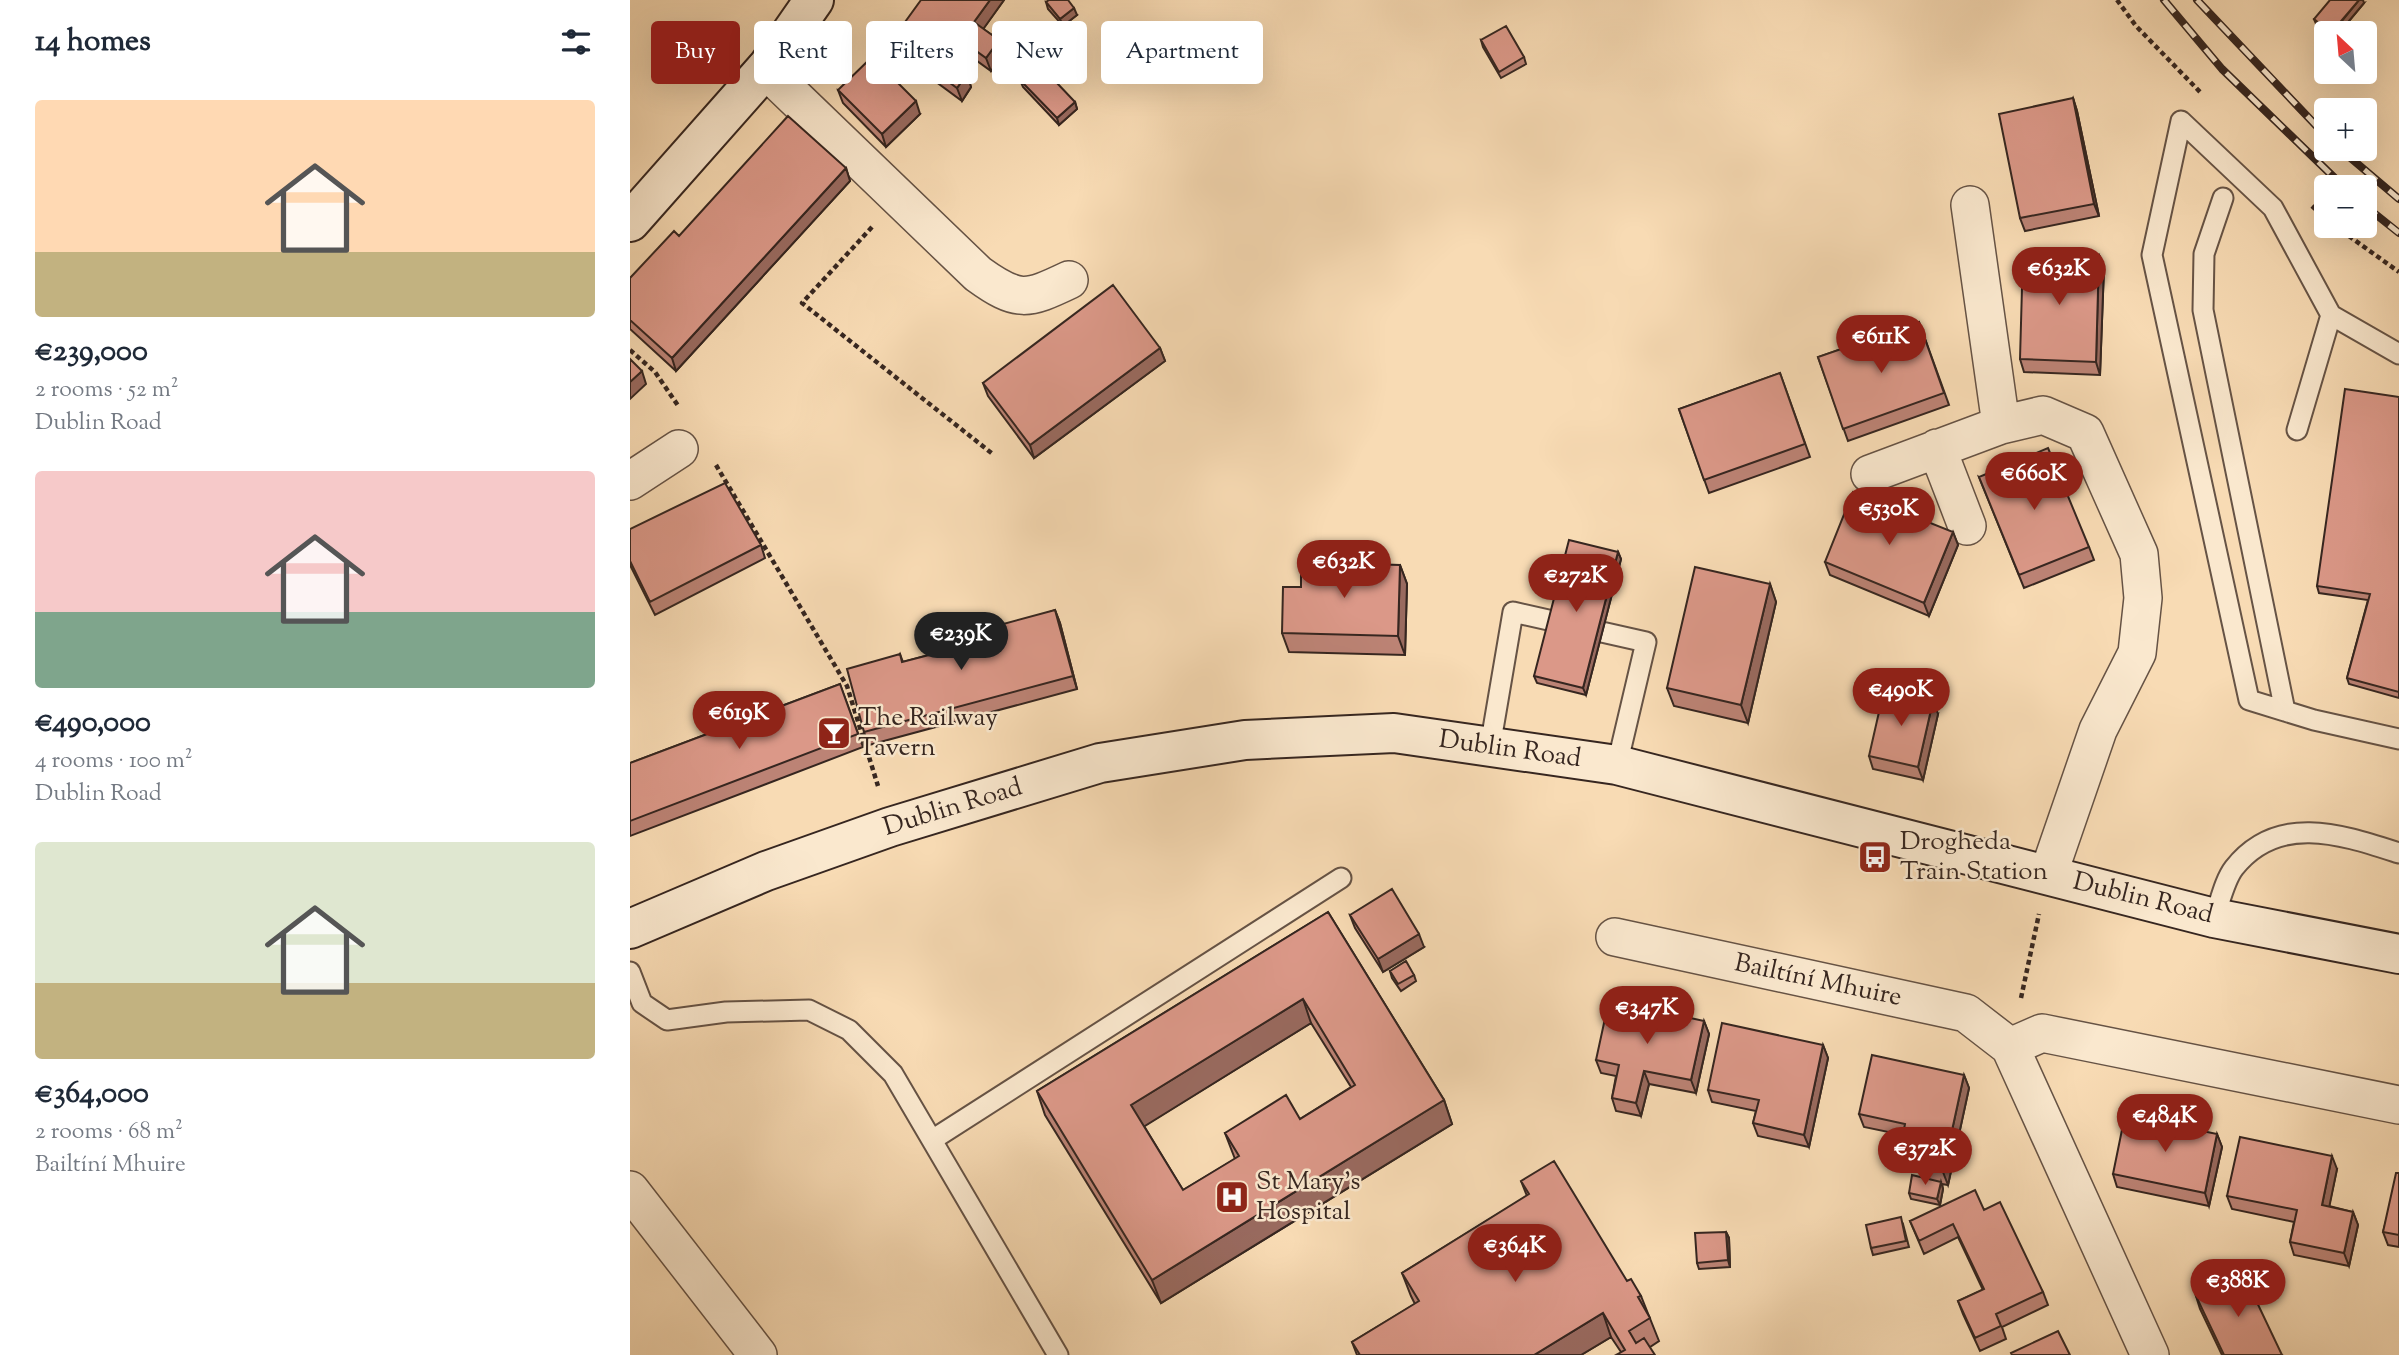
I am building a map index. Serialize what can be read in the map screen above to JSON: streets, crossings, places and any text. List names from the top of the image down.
{
  "streets": {
    "main road": ["Dublin Road"],
    "street": ["Bailtíní Mhuire"]
  },
  "places": {
    "bar": ["The Railway Tavern"],
    "bus stop": ["Drogheda Train Station"],
    "hospital": ["St Mary's Hospital"]
  },
  "north": "top left",
  "page": {
    "heading": "14 homes",
    "map_buttons": ["+", "−"],
    "chip": [
      "Buy",
      "Rent",
      "Filters",
      "New",
      "Apartment"
    ],
    "list": [
      {
        "name": "€239,000",
        "note": "2 rooms · 52 m² · Dublin Road"
      },
      {
        "name": "€490,000",
        "note": "4 rooms · 100 m² · Dublin Road"
      },
      {
        "name": "€364,000",
        "note": "2 rooms · 68 m² · Bailtíní Mhuire"
      }
    ],
    "price": [
      "€632K",
      "€611K",
      "€660K",
      "€530K",
      "€632K",
      "€272K",
      "€239K",
      "€490K",
      "€619K",
      "€347K",
      "€484K",
      "€372K",
      "€364K",
      "€388K"
    ]
  }
}
